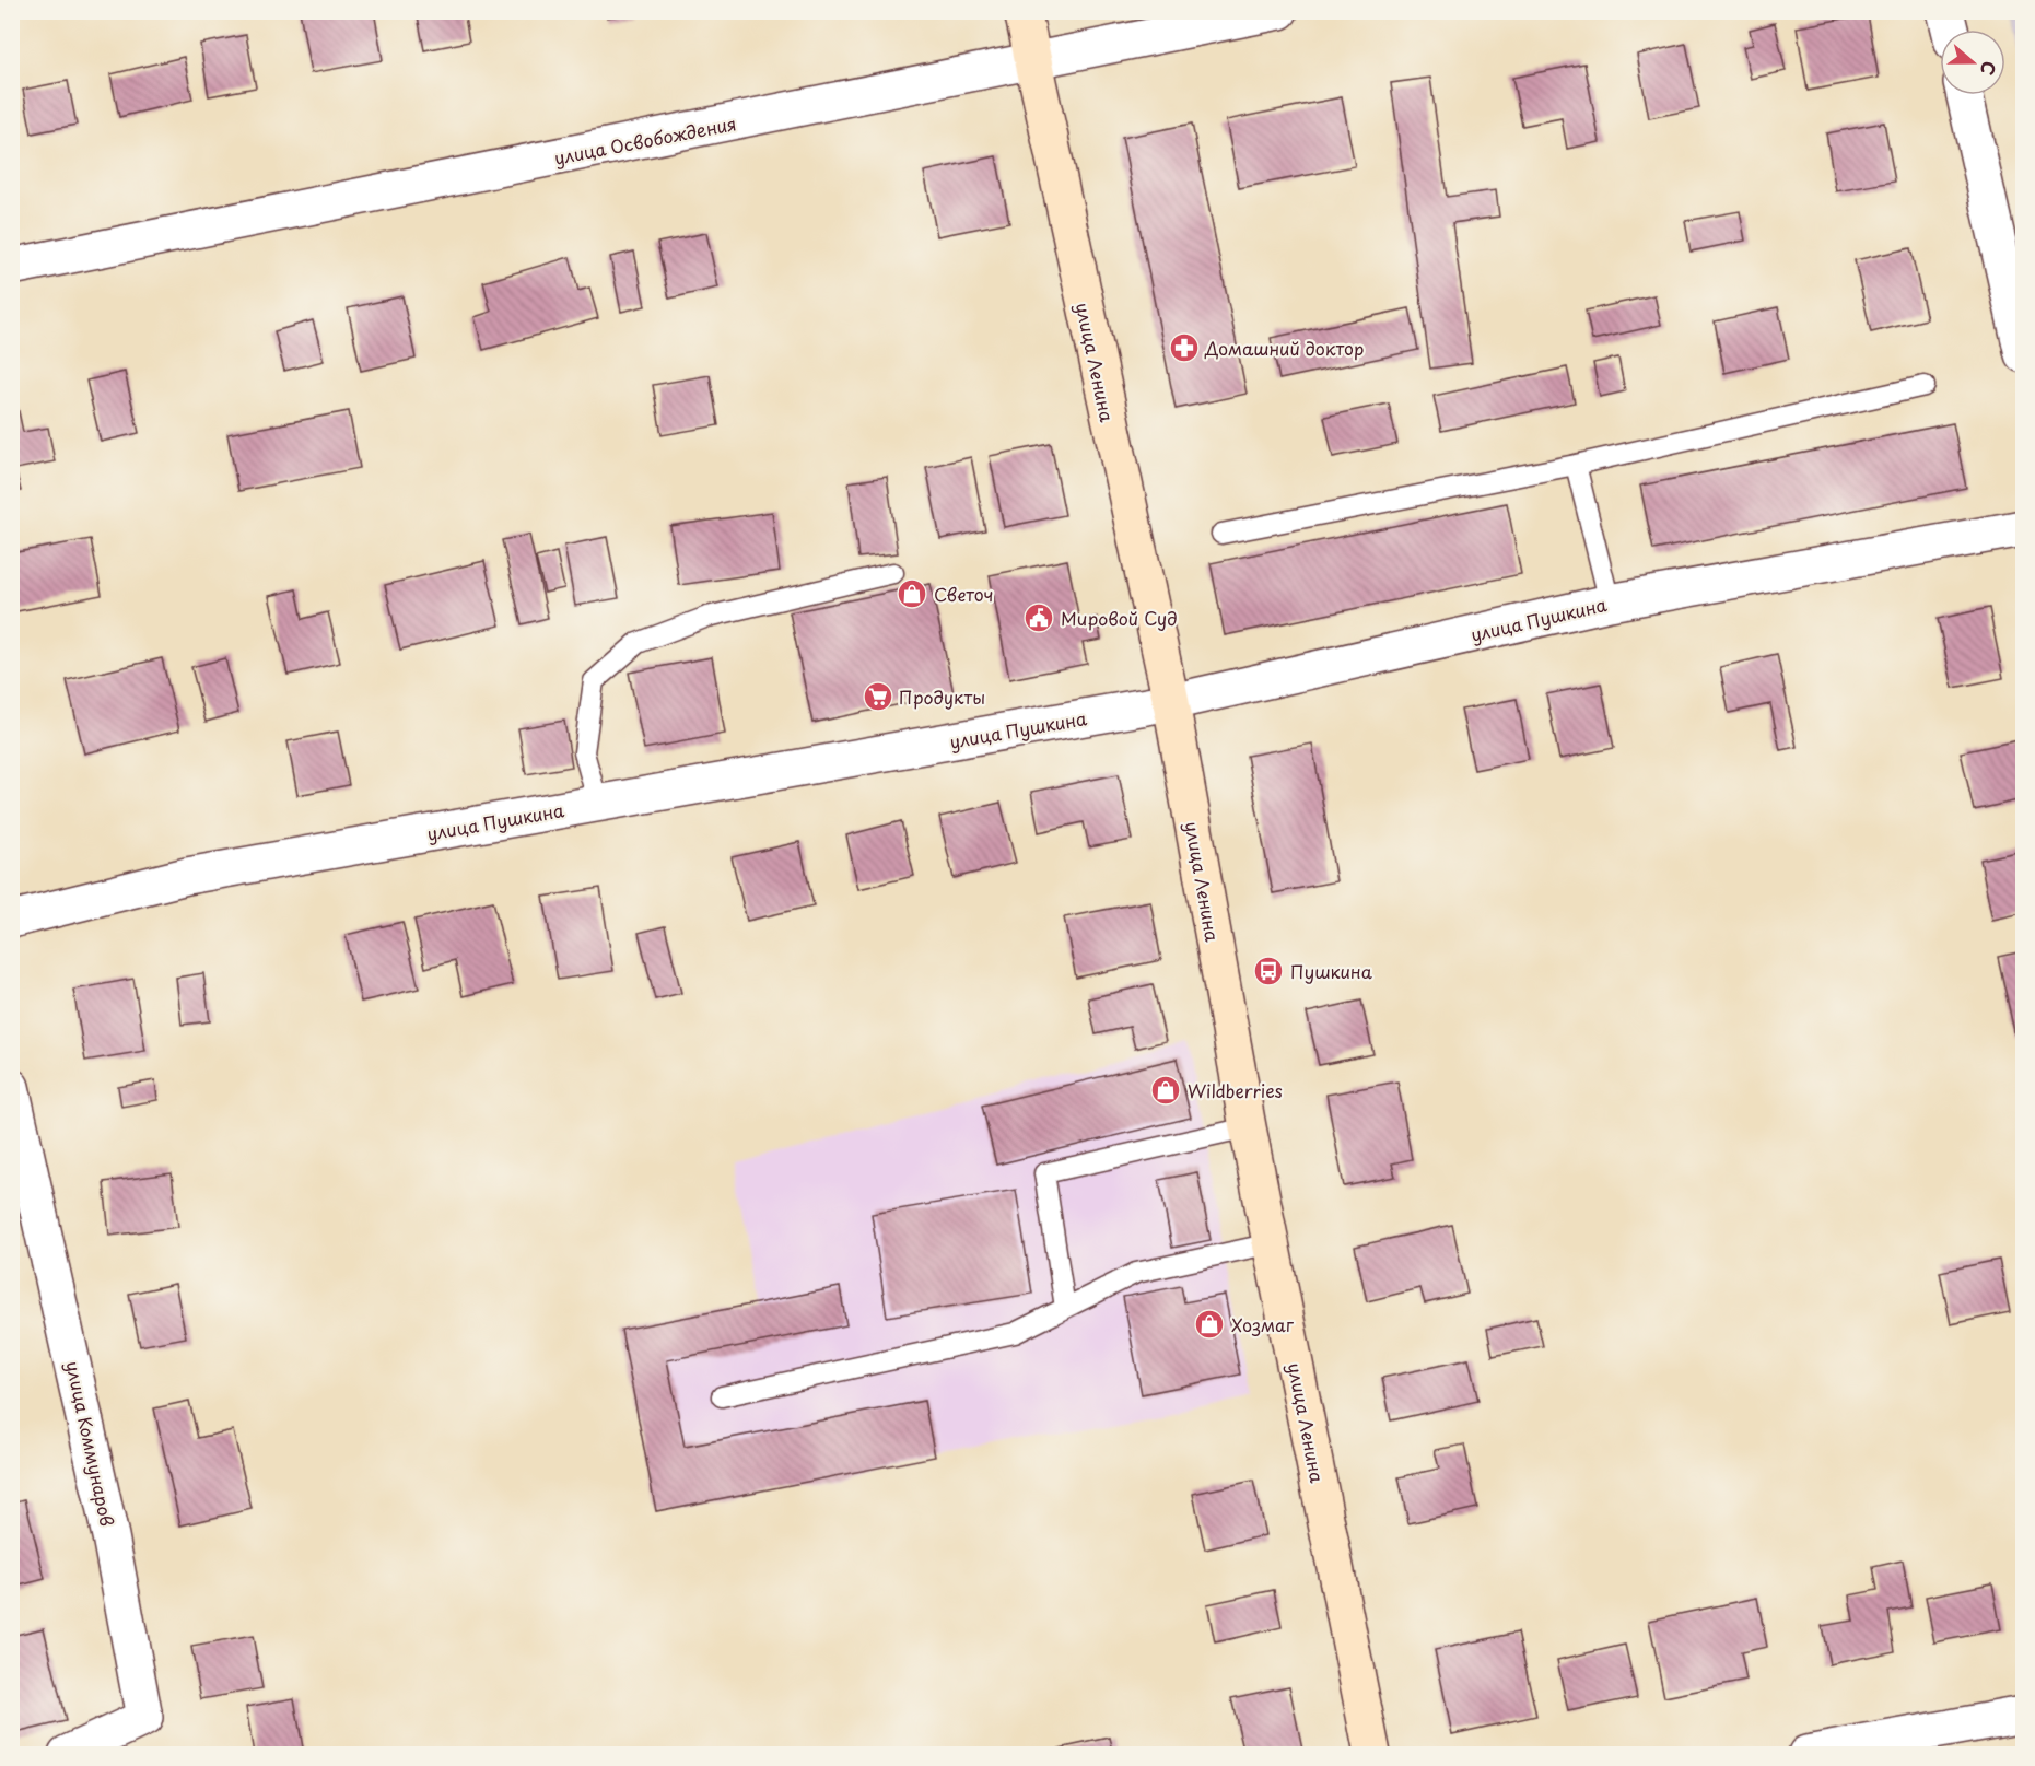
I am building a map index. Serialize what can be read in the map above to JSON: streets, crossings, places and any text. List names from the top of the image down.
{
  "streets": {
    "main road": ["улица Ленина"],
    "street": ["улица Освобождения", "улица Пушкина", "улица Коммунаров"]
  },
  "crossings": [
    ["улица Освобождения", "улица Ленина"],
    ["улица Ленина", "улица Пушкина"]
  ],
  "places": {
    "pharmacy": ["Домашний доктор"],
    "shop": ["Светоч", "Wildberries", "Хозмаг"],
    "public building": ["Мировой Суд"],
    "supermarket": ["Продукты"],
    "bus stop": ["Пушкина"]
  },
  "north": "right"
}
